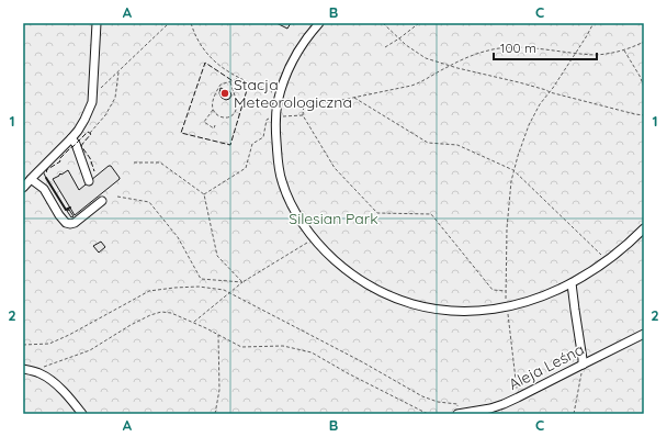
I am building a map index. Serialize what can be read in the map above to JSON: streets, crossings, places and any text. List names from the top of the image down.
{
  "streets": {
    "street": ["Aleja Leśna"]
  },
  "parks": ["Silesian Park"],
  "places": ["Stacja Meteorologiczna"],
  "scale_bar": "100 m",
  "grid": {
    "columns": ["A", "B", "C"],
    "rows": ["1", "2"]
  }
}
